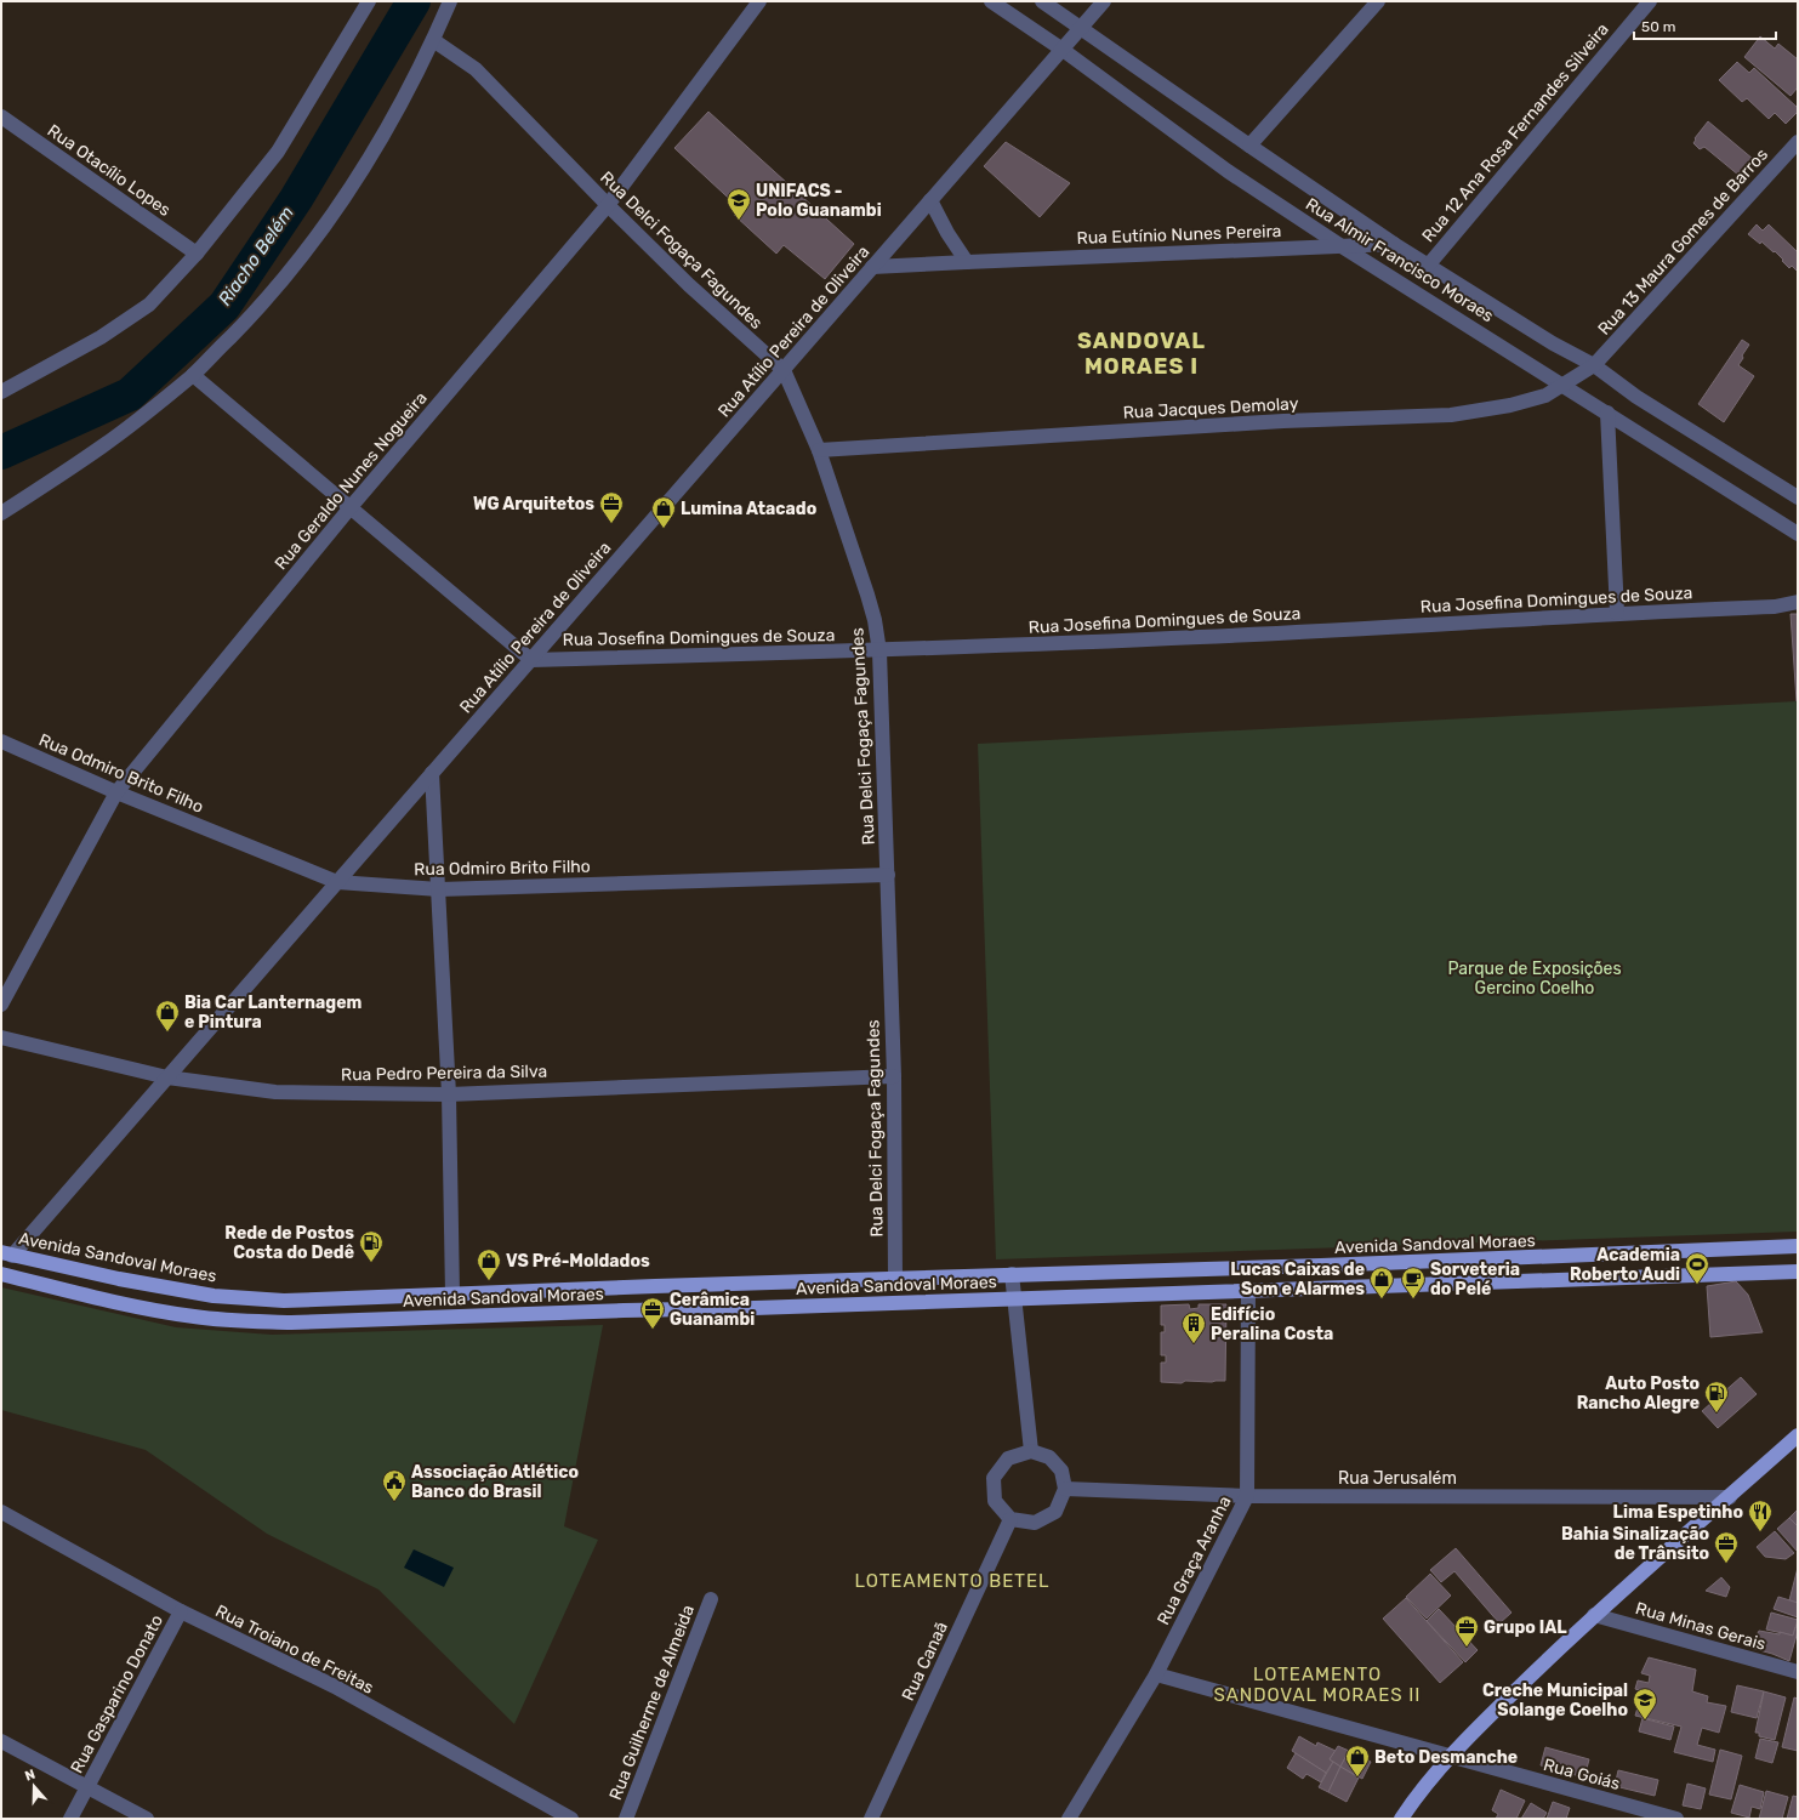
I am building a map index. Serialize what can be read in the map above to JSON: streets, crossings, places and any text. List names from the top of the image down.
{
  "streets": {
    "main road": ["Avenida Sandoval Moraes"],
    "street": [
      "Rua 12 Ana Rosa Fernandes Silveira",
      "Rua Otacílio Lopes",
      "Rua Eutínio Nunes Pereira",
      "Rua 13 Maura Gomes de Barros",
      "Rua Delci Fogaça Fagundes",
      "Rua Almir Francisco Moraes",
      "Rua Atílio Pereira de Oliveira",
      "Rua Jacques Demolay",
      "Rua Geraldo Nunes Nogueira",
      "Rua Josefina Domingues de Souza",
      "Rua Odmiro Brito Filho",
      "Rua Pedro Pereira da Silva",
      "Rua Jerusalém",
      "Rua Graça Aranha",
      "Rua Minas Gerais",
      "Rua Troiano de Freitas",
      "Rua Canaã",
      "Rua Gasparino Donato",
      "Rua Guilherme de Almeida",
      "Rua Goiás"
    ]
  },
  "crossings": [
    ["Rua 12 Ana Rosa Fernandes Silveira", "Rua Almir Francisco Moraes"],
    ["Rua Eutínio Nunes Pereira", "Rua Almir Francisco Moraes"],
    ["Rua Eutínio Nunes Pereira", "Rua Atílio Pereira de Oliveira"],
    ["Rua 13 Maura Gomes de Barros", "Rua Almir Francisco Moraes"],
    ["Rua 13 Maura Gomes de Barros", "Rua Jacques Demolay"],
    ["Rua Delci Fogaça Fagundes", "Rua Atílio Pereira de Oliveira"],
    ["Rua Delci Fogaça Fagundes", "Rua Jacques Demolay"],
    ["Rua Delci Fogaça Fagundes", "Rua Geraldo Nunes Nogueira"],
    ["Rua Delci Fogaça Fagundes", "Rua Josefina Domingues de Souza"],
    ["Rua Delci Fogaça Fagundes", "Rua Odmiro Brito Filho"],
    ["Rua Delci Fogaça Fagundes", "Rua Pedro Pereira da Silva"],
    ["Rua Delci Fogaça Fagundes", "Avenida Sandoval Moraes"],
    ["Rua Almir Francisco Moraes", "Rua Atílio Pereira de Oliveira"],
    ["Rua Almir Francisco Moraes", "Rua Jacques Demolay"],
    ["Rua Atílio Pereira de Oliveira", "Rua Josefina Domingues de Souza"],
    ["Rua Atílio Pereira de Oliveira", "Rua Odmiro Brito Filho"],
    ["Rua Atílio Pereira de Oliveira", "Rua Pedro Pereira da Silva"],
    ["Rua Atílio Pereira de Oliveira", "Avenida Sandoval Moraes"],
    ["Rua Geraldo Nunes Nogueira", "Rua Odmiro Brito Filho"],
    ["Avenida Sandoval Moraes", "Rua Graça Aranha"],
    ["Rua Jerusalém", "Rua Graça Aranha"],
    ["Rua Jerusalém", "Rua Canaã"],
    ["Rua Graça Aranha", "Rua Goiás"],
    ["Rua Troiano de Freitas", "Rua Gasparino Donato"]
  ],
  "districts": ["SANDOVAL MORAES I", "LOTEAMENTO BETEL", "LOTEAMENTO SANDOVAL MORAES II"],
  "water": ["Riacho Belém"],
  "parks": ["Parque de Exposições Gercino Coelho"],
  "places": {
    "school or university": ["UNIFACS - Polo Guanambi", "Creche Municipal Solange Coelho"],
    "office": [
      "WG Arquitetos",
      "Cerâmica Guanambi",
      "Bahia Sinalização de Trânsito",
      "Grupo IAL"
    ],
    "shop": [
      "Lumina Atacado",
      "Bia Car Lanternagem e Pintura",
      "VS Pré-Moldados",
      "Lucas Caixas de Som e Alarmes",
      "Beto Desmanche"
    ],
    "fuel station": ["Rede de Postos Costa do Dedê", "Auto Posto Rancho Alegre"],
    "sports": ["Academia Roberto Audi"],
    "cafe": ["Sorveteria do Pelé"],
    "building": ["Edifício Peralina Costa"],
    "public building": ["Associação Atlético Banco do Brasil"],
    "restaurant": ["Lima Espetinho"]
  },
  "scale_bar": "50 m",
  "north": "top"
}
